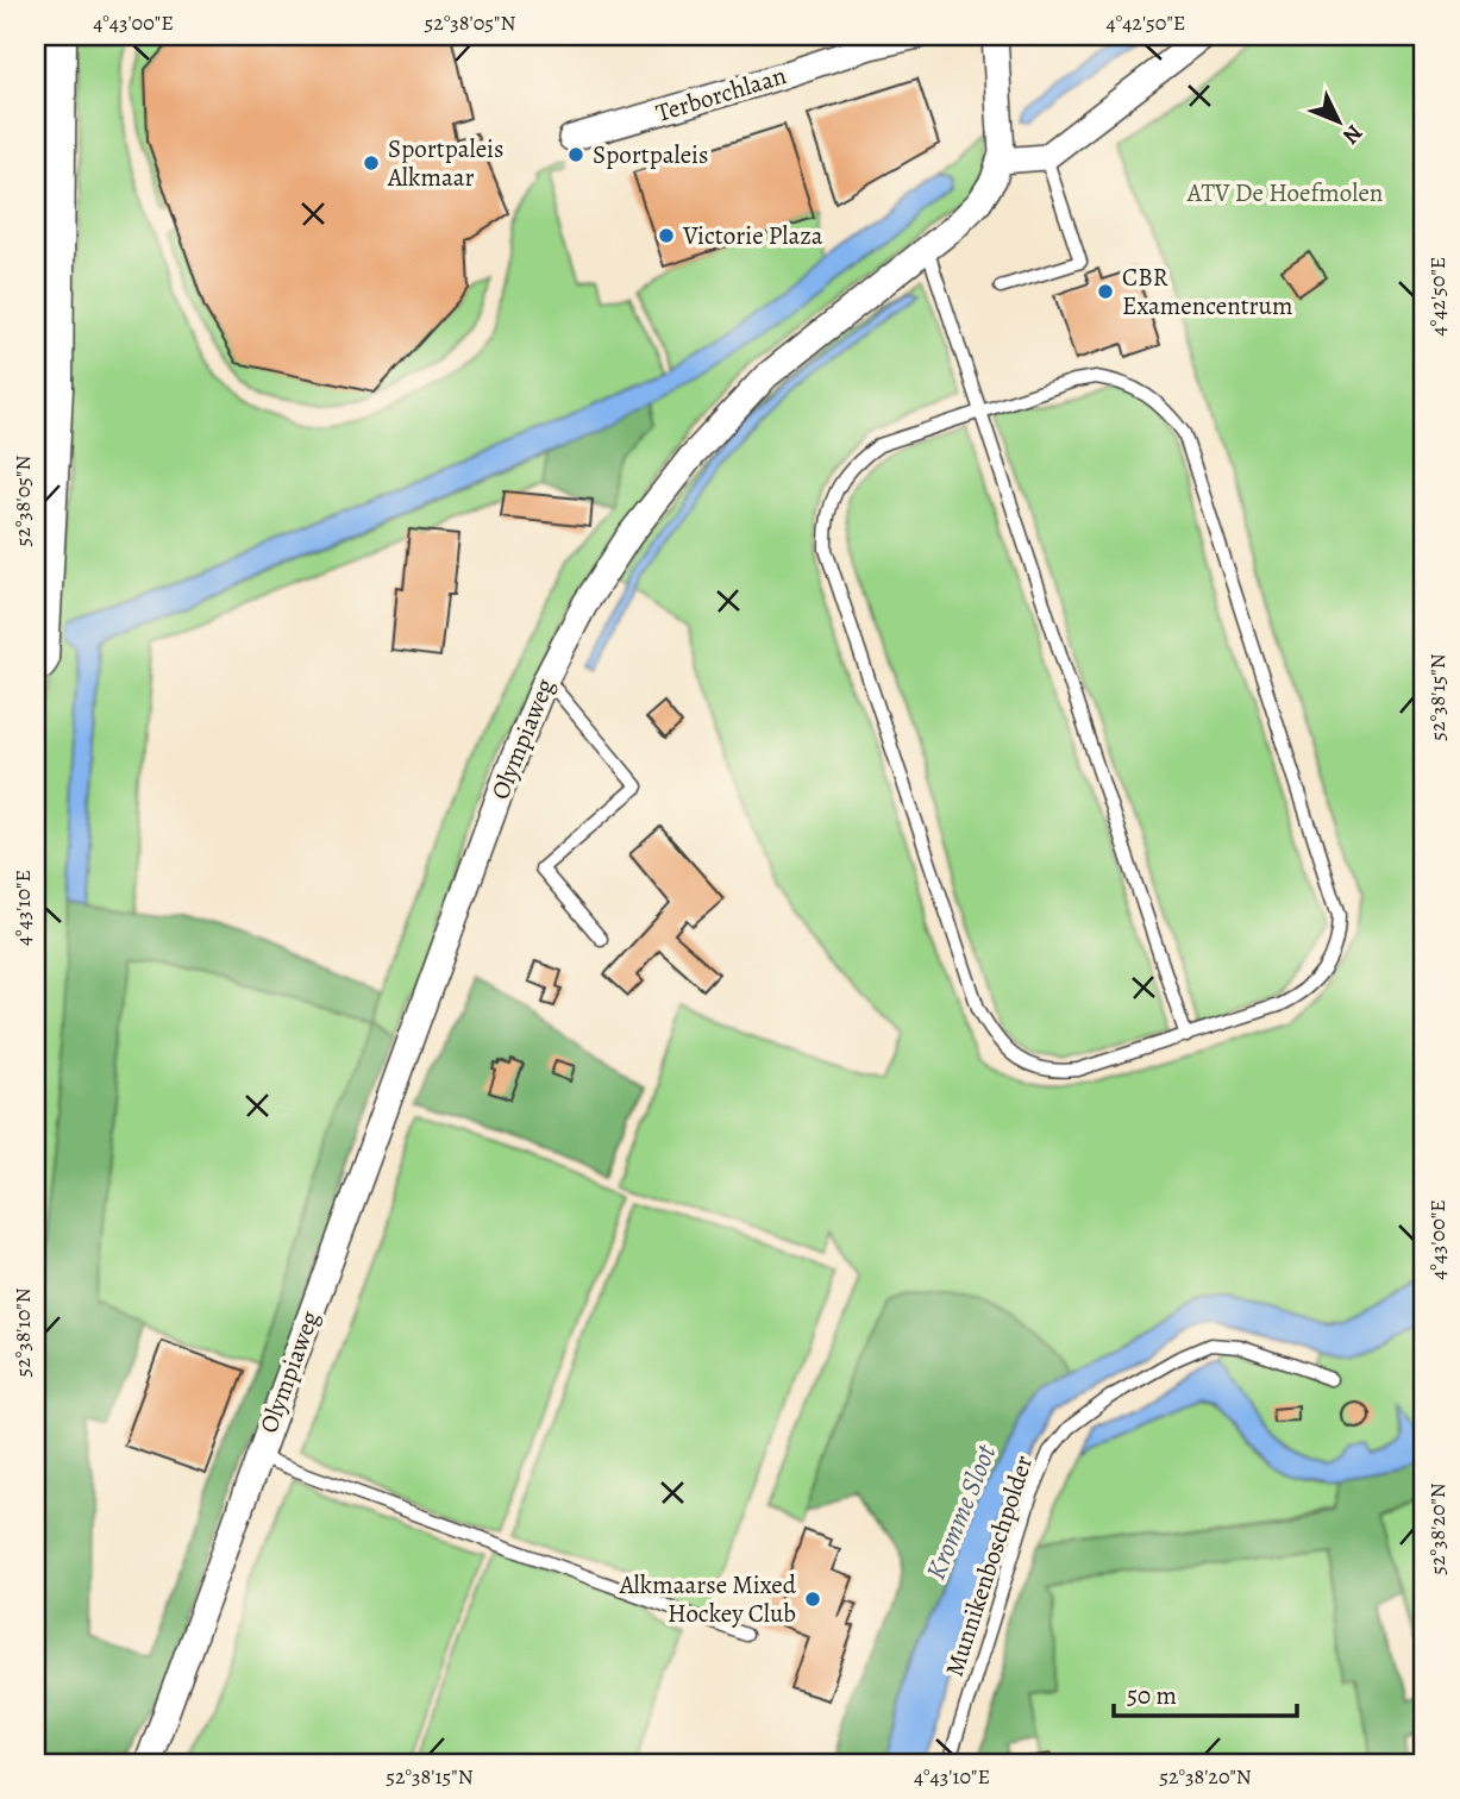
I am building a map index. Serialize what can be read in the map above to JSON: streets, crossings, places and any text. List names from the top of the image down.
{
  "streets": {
    "street": ["Terborchlaan", "Olympiaweg"],
    "lane": ["Munnikenboschpolder"]
  },
  "water": ["Kromme Sloot"],
  "parks": ["ATV De Hoefmolen"],
  "places": [
    "Sportpaleis",
    "Sportpaleis Alkmaar",
    "Victorie Plaza",
    "CBR Examencentrum",
    "Alkmaarse Mixed Hockey Club"
  ],
  "scale_bar": "50 m",
  "north": "bottom right",
  "coordinates": [
    "4°43'00\"E",
    "52°38'05\"N",
    "4°42'50\"E",
    "52°38'15\"N",
    "4°43'10\"E",
    "52°38'10\"N",
    "52°38'20\"N"
  ]
}
